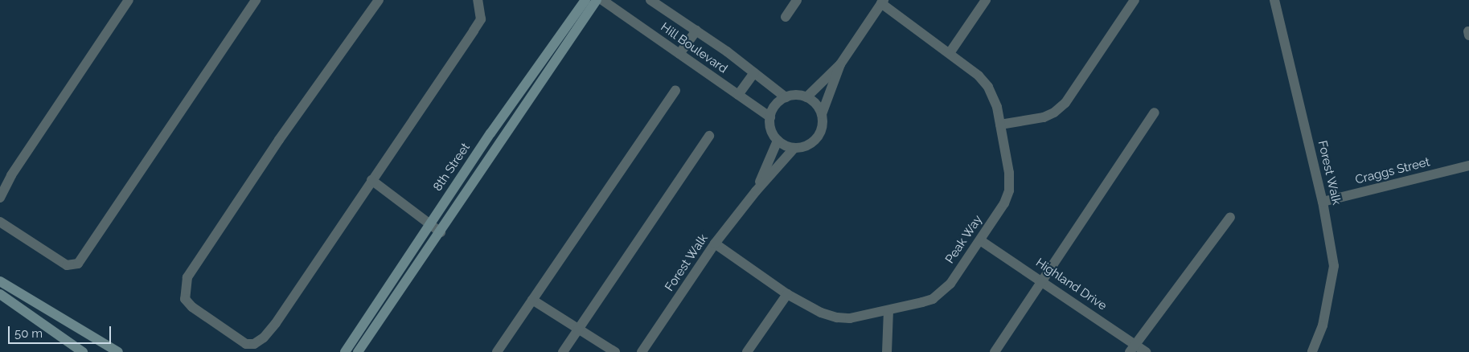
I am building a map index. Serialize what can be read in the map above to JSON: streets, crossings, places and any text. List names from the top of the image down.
{
  "streets": {
    "street": [
      "Hill Boulevard",
      "8th Street",
      "Craggs Street",
      "Forest Walk",
      "Peak Way",
      "Highland Drive"
    ]
  },
  "crossings": [
    ["Hill Boulevard", "Forest Walk"],
    ["Craggs Street", "Forest Walk"],
    ["Forest Walk", "Peak Way"],
    ["Peak Way", "Highland Drive"]
  ],
  "scale_bar": "50 m"
}
